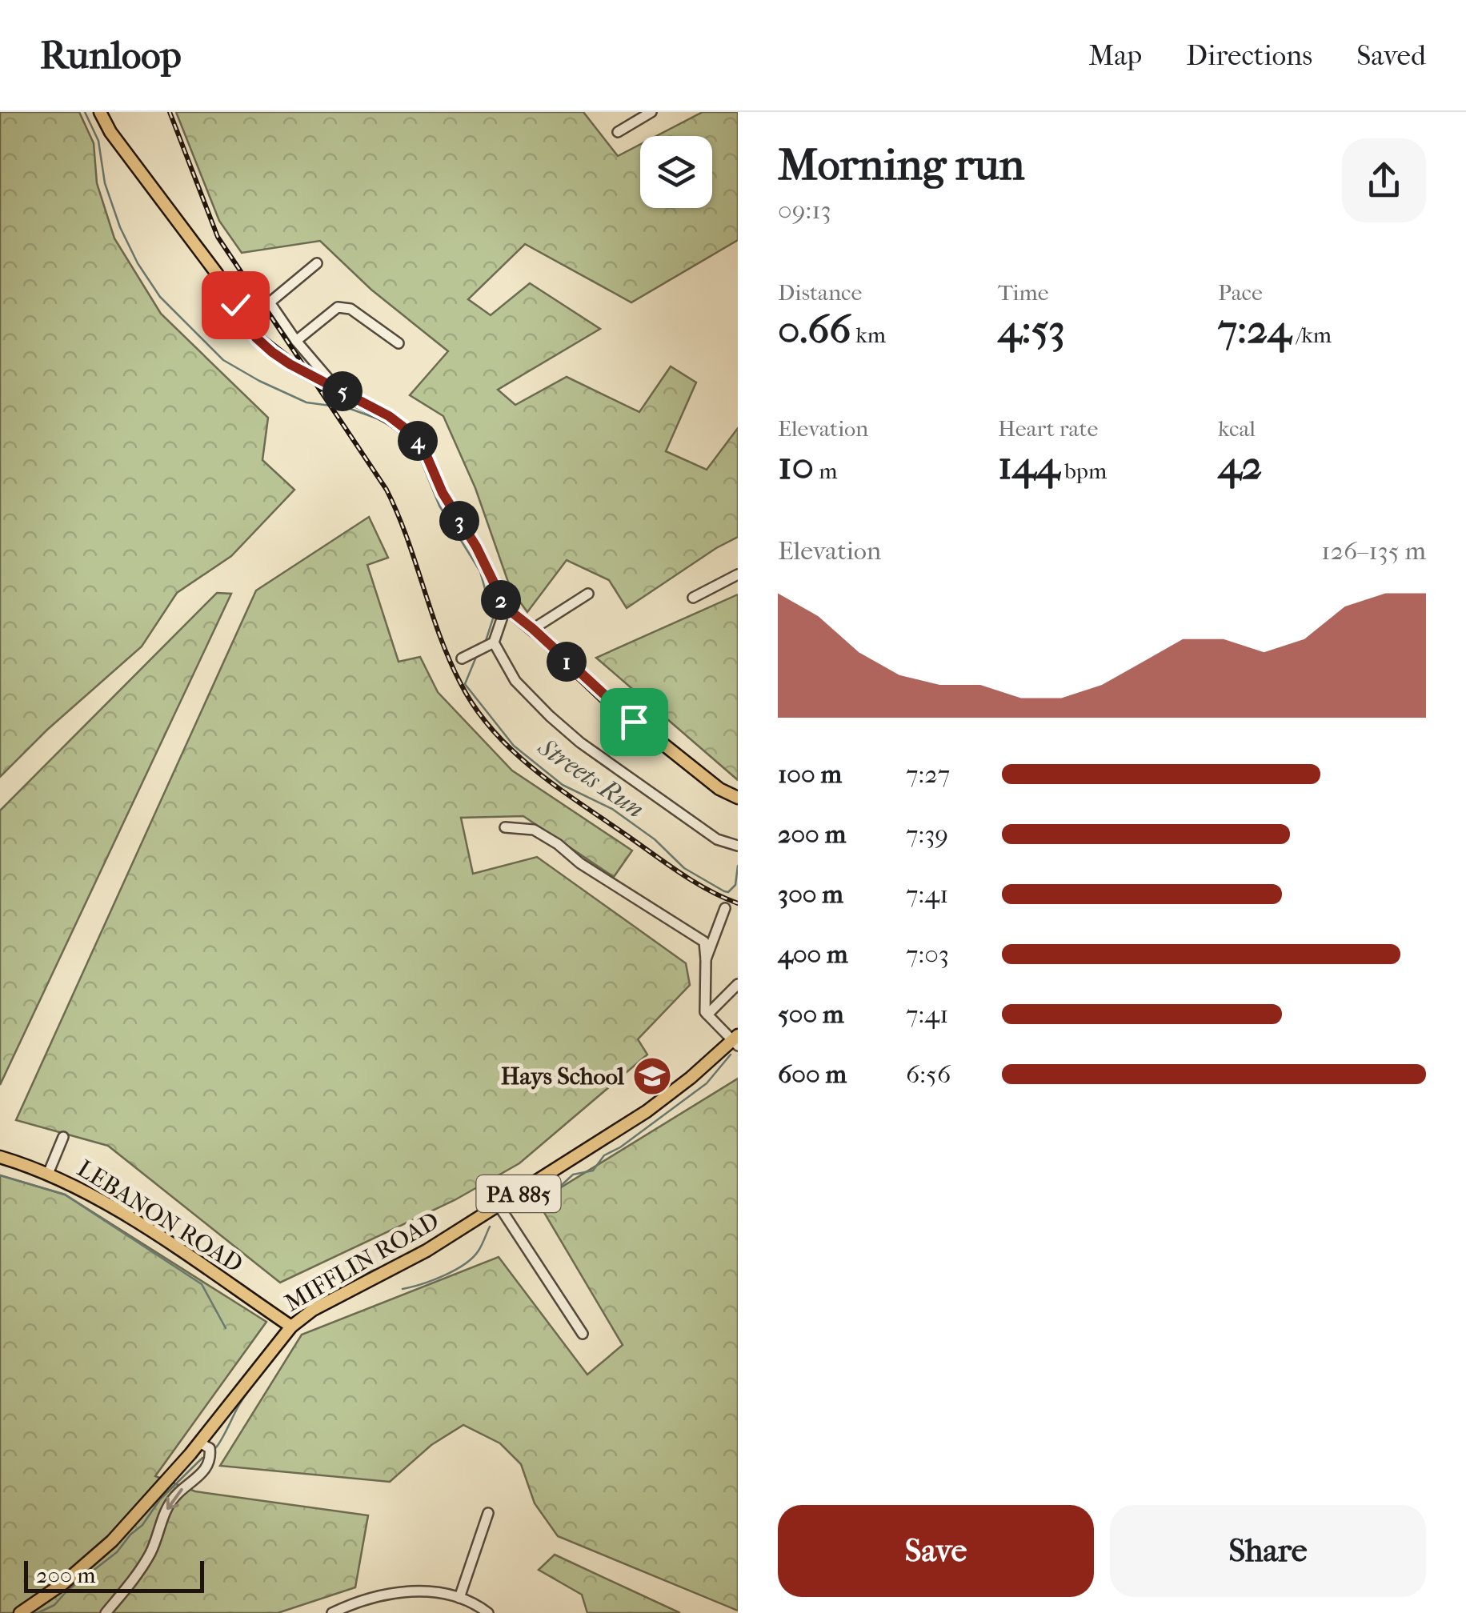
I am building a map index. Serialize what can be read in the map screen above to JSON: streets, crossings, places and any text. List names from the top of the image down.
{
  "streets": {
    "main road": ["PA 885", "LEBANON ROAD", "MIFFLIN ROAD"]
  },
  "crossings": [
    ["LEBANON ROAD", "MIFFLIN ROAD"]
  ],
  "water": ["Streets Run"],
  "places": {
    "school or university": ["Hays School"]
  },
  "scale_bar": "200 m",
  "page": {
    "header": "Runloop",
    "nav": ["Map", "Directions", "Saved"],
    "heading": ["Morning run", "09:13"],
    "stats": [
      ["Distance", "0.66 km"],
      ["Time", "4:53"],
      ["Pace", "7:24 /km"],
      ["Elevation", "10 m"],
      ["Heart rate", "144 bpm"],
      ["kcal", "42"]
    ],
    "pins": [
      "5",
      "4",
      "3",
      "2",
      "1"
    ],
    "chart": ["Elevation", "126–135 m"],
    "list": [
      {
        "name": "100 m",
        "note": "7:27"
      },
      {
        "name": "200 m",
        "note": "7:39"
      },
      {
        "name": "300 m",
        "note": "7:41"
      },
      {
        "name": "400 m",
        "note": "7:03"
      },
      {
        "name": "500 m",
        "note": "7:41"
      },
      {
        "name": "600 m",
        "note": "6:56"
      }
    ],
    "buttons": ["Save", "Share"],
    "scale": "200 m"
  }
}
